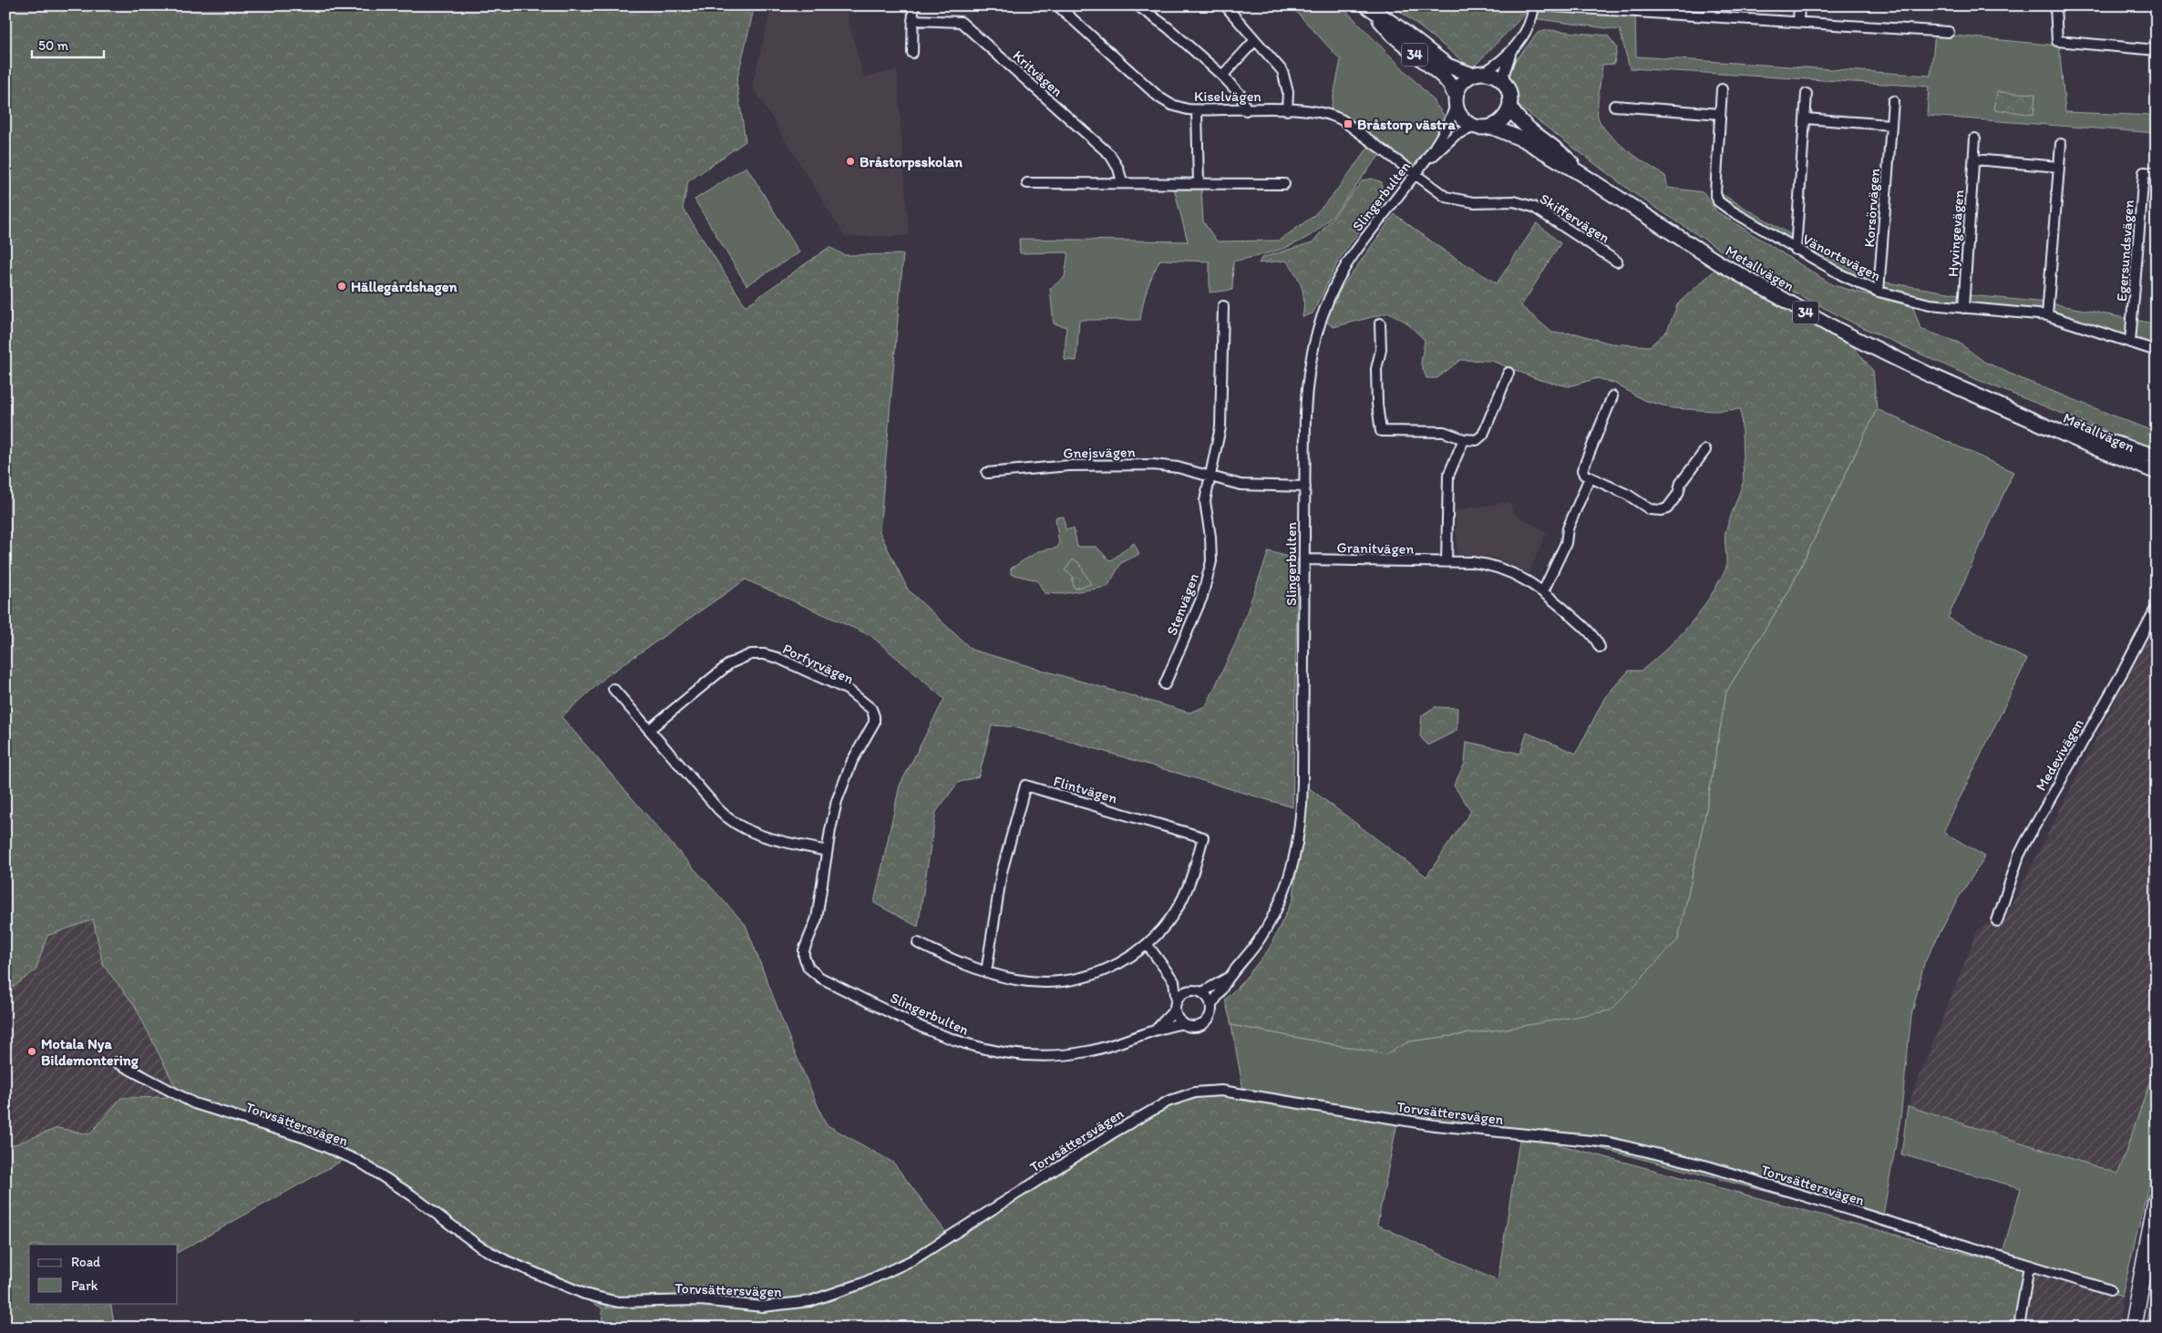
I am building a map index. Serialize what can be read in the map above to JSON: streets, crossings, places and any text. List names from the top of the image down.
{
  "streets": {
    "main road": ["34", "Metallvägen"],
    "street": [
      "Kritvägen",
      "Kiselvägen",
      "Slingerbulten",
      "Korsörvägen",
      "Skiffervägen",
      "Hyvingevägen",
      "Egersundsvägen",
      "Vänortsvägen",
      "Gnejsvägen",
      "Granitvägen",
      "Stenvägen",
      "Porfyrvägen",
      "Medevivägen",
      "Flintvägen",
      "Torvsättersvägen"
    ]
  },
  "crossings": [
    ["34", "Slingerbulten"],
    ["34", "Metallvägen"],
    ["Kiselvägen", "Slingerbulten"],
    ["Kiselvägen", "Skiffervägen"],
    ["Slingerbulten", "Skiffervägen"],
    ["Slingerbulten", "Metallvägen"],
    ["Slingerbulten", "Gnejsvägen"],
    ["Slingerbulten", "Granitvägen"],
    ["Slingerbulten", "Porfyrvägen"],
    ["Korsörvägen", "Vänortsvägen"],
    ["Hyvingevägen", "Vänortsvägen"],
    ["Egersundsvägen", "Vänortsvägen"],
    ["Gnejsvägen", "Stenvägen"]
  ],
  "places": {
    "transit": ["Bråstorp västra"],
    "other": ["Bråstorpsskolan", "Hällegårdshagen", "Motala Nya Bildemontering"]
  },
  "legend": ["Road", "Park"],
  "scale_bar": "50 m"
}
